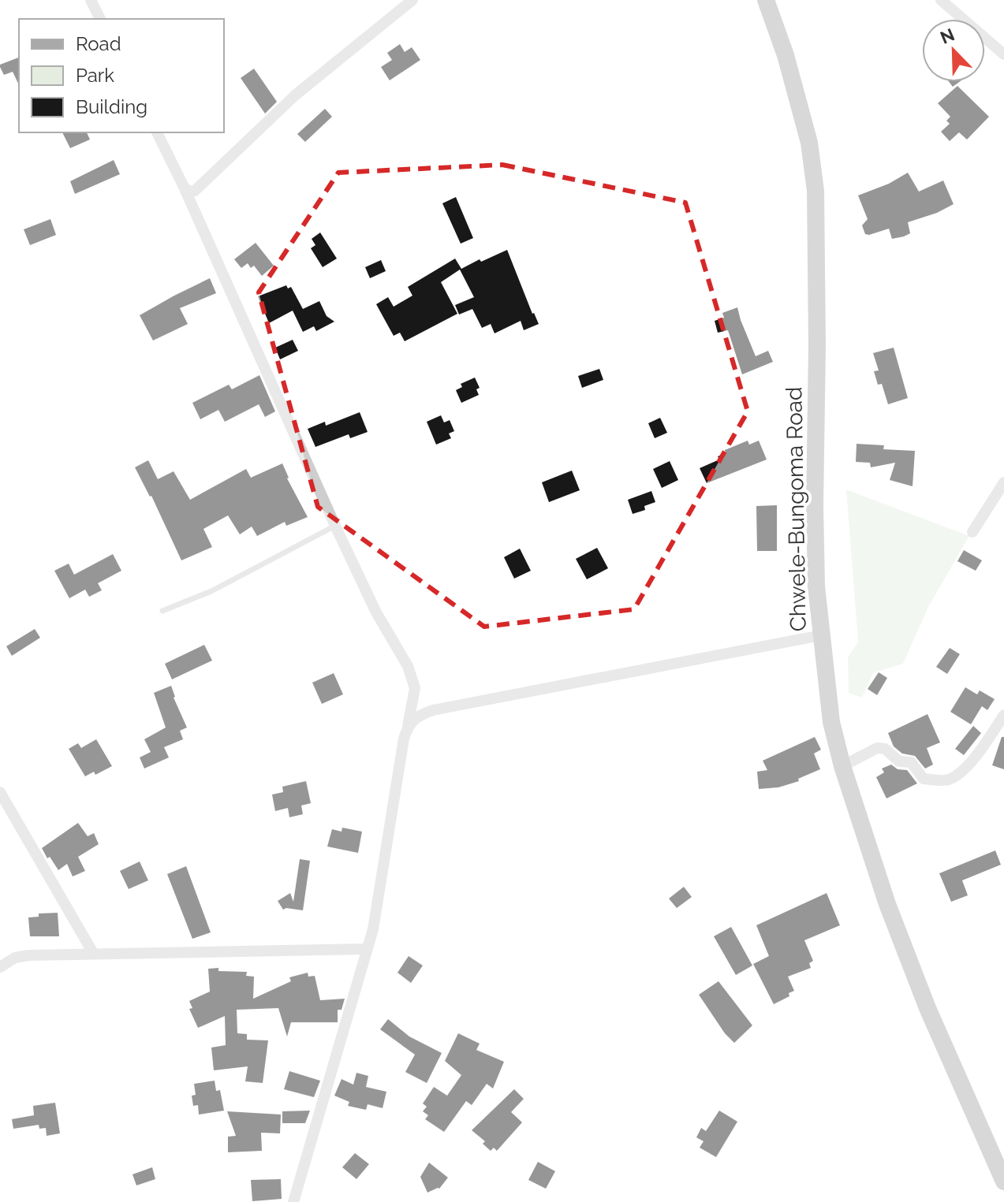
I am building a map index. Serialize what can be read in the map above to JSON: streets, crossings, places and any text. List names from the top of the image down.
{
  "streets": {
    "main road": ["Chwele-Bungoma Road"]
  },
  "legend": ["Road", "Park", "Building"],
  "north": "top left"
}
